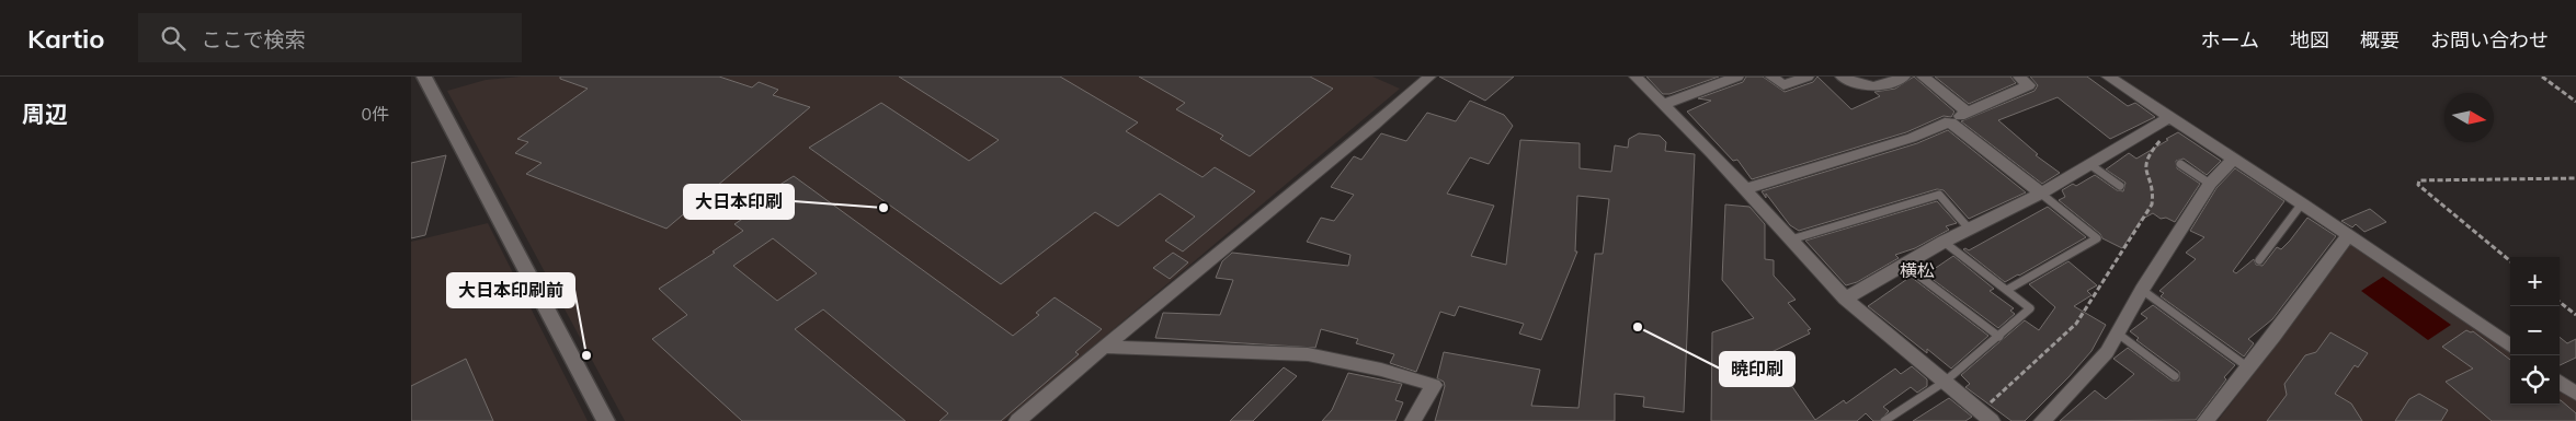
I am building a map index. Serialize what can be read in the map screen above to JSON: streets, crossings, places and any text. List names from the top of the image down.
{
  "districts": ["横松"],
  "places": ["大日本印刷", "暁印刷", "大日本印刷前"],
  "north": "right",
  "page": {
    "header": "Kartio",
    "search": "ここで検索",
    "nav": [
      "ホーム",
      "地図",
      "概要",
      "お問い合わせ"
    ],
    "heading": ["周辺", "0件"],
    "map_buttons": ["+", "−"]
  }
}
